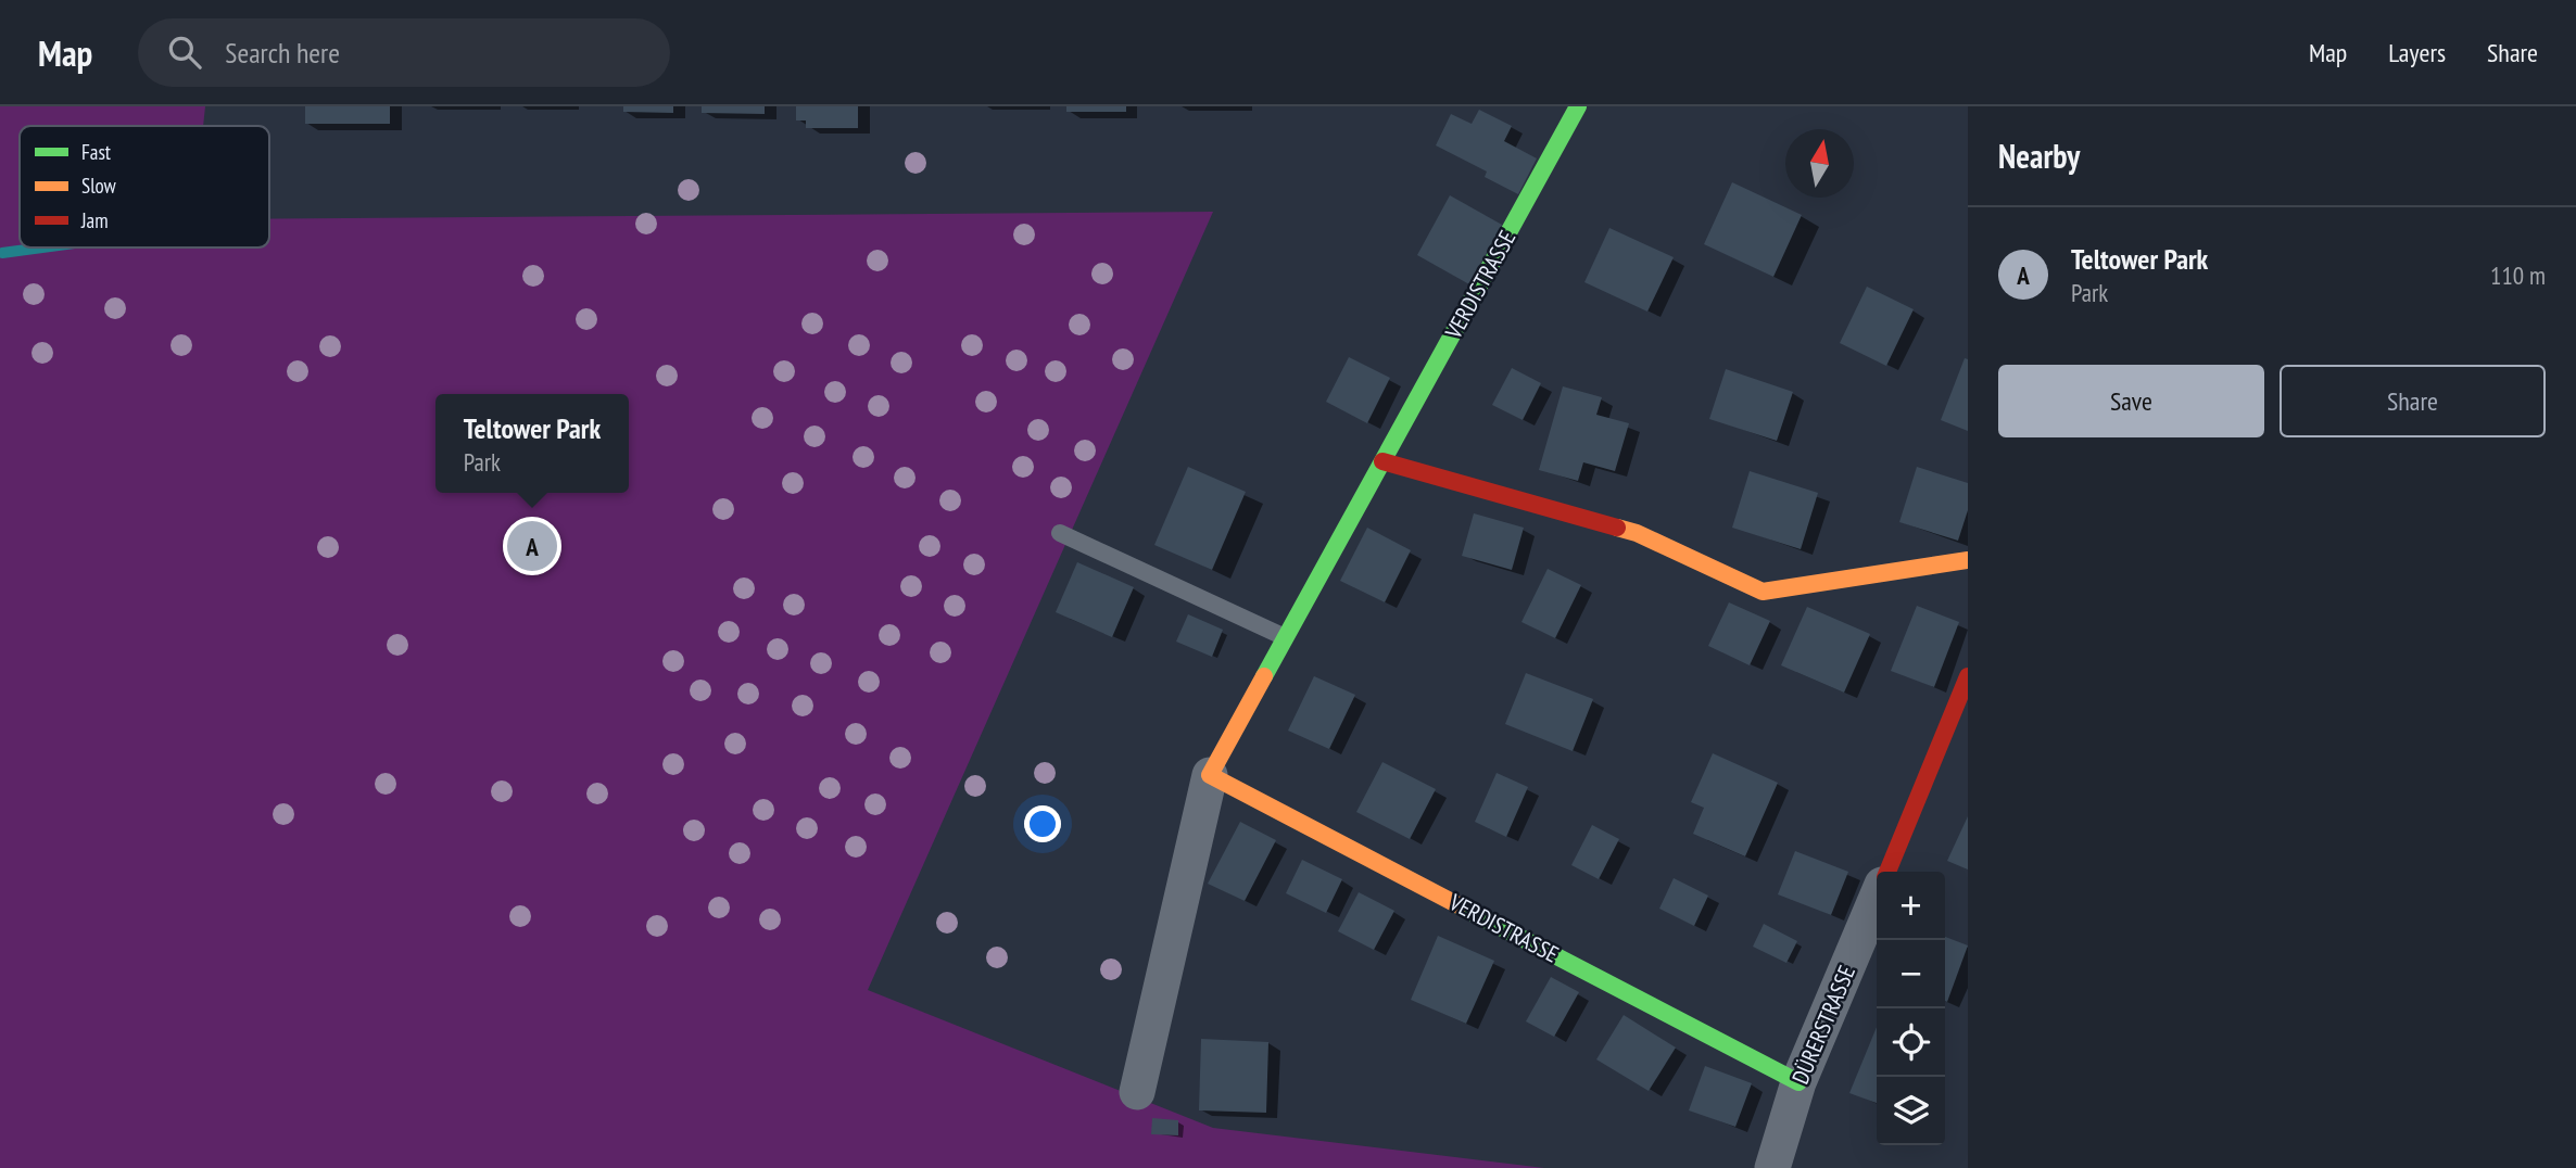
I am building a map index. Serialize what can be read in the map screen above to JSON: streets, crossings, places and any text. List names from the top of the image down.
{
  "streets": {
    "street": ["VERDISTRASSE", "DÜRERSTRASSE"]
  },
  "crossings": [
    ["VERDISTRASSE", "DÜRERSTRASSE"]
  ],
  "legend": ["Fast", "Slow", "Jam"],
  "north": "top",
  "page": {
    "header": "Map",
    "search": "Search here",
    "nav": ["Map", "Layers", "Share"],
    "heading": "Nearby",
    "list": [
      {
        "mark": "A",
        "name": "Teltower Park",
        "note": "Park",
        "value": "110 m"
      }
    ],
    "buttons": ["Save", "Share"],
    "popup": ["Teltower Park", "Park"],
    "pins": "A",
    "map_buttons": ["+", "−"]
  }
}
